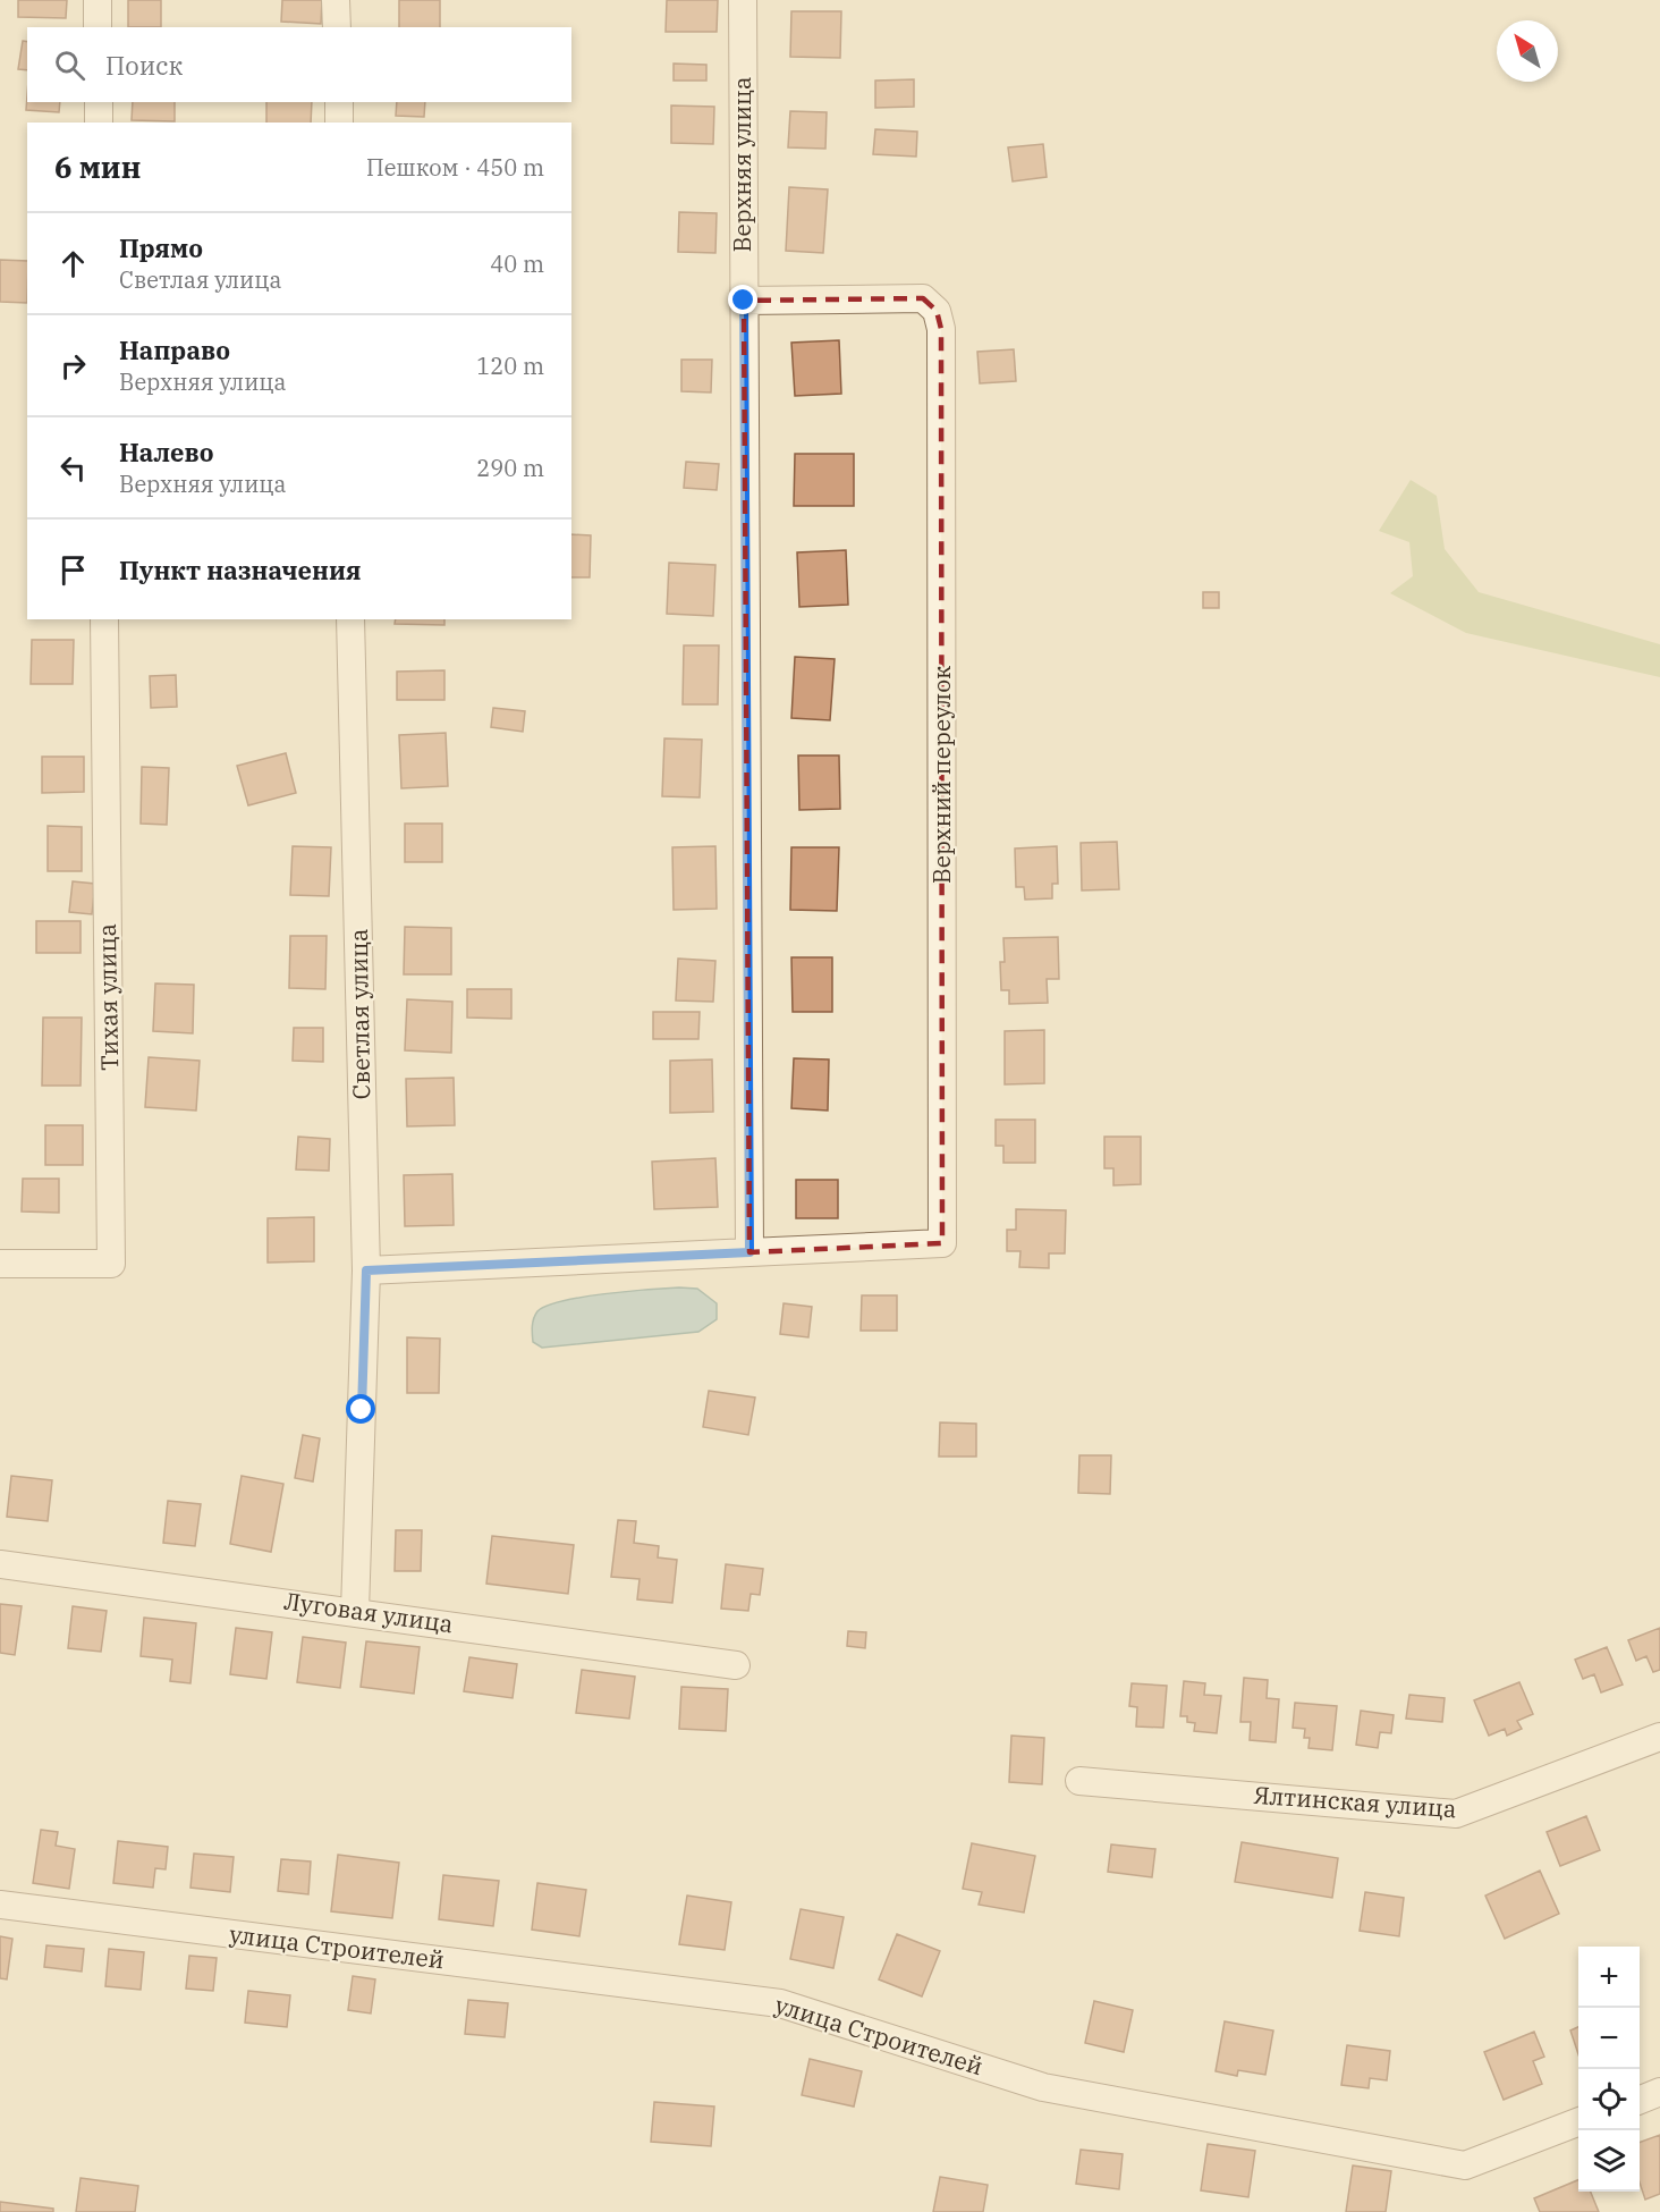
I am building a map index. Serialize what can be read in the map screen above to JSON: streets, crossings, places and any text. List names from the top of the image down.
{
  "streets": {
    "street": [
      "Верхняя улица",
      "Верхний переулок",
      "Тихая улица",
      "Светлая улица",
      "Луговая улица",
      "Ялтинская улица",
      "улица Строителей"
    ]
  },
  "crossings": [
    ["Верхняя улица", "Верхний переулок"],
    ["Светлая улица", "Луговая улица"]
  ],
  "north": "top left",
  "page": {
    "search": "Поиск",
    "heading": ["6 мин", "Пешком · 450 m"],
    "list": [
      ["Прямо", "Светлая улица", "40 m"],
      ["Направо", "Верхняя улица", "120 m"],
      ["Налево", "Верхняя улица", "290 m"],
      "Пункт назначения"
    ],
    "map_buttons": ["+", "−"]
  }
}
